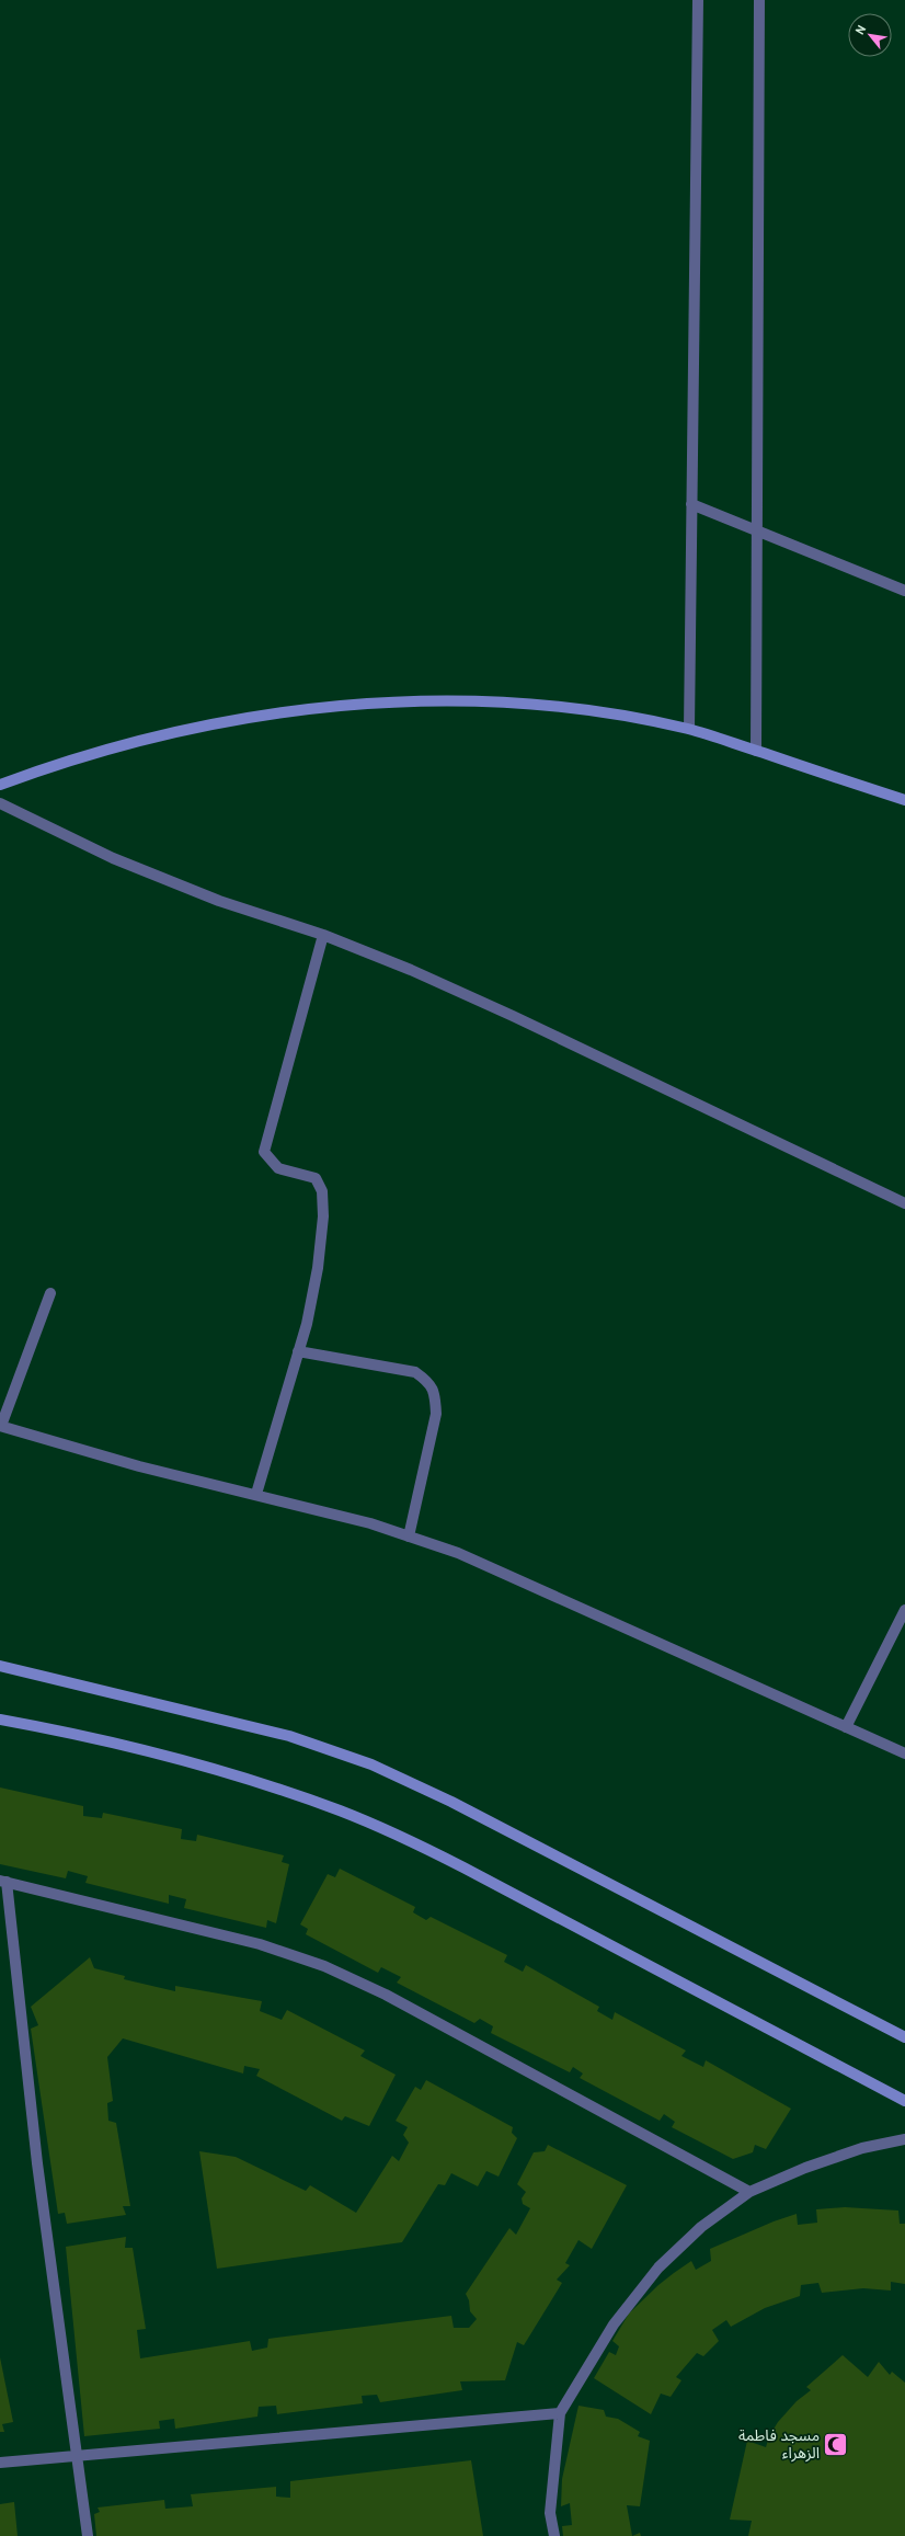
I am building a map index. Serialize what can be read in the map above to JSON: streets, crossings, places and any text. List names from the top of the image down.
{
  "places": {
    "mosque": ["مسجد فاطمة الزهراء"]
  },
  "north": "top left"
}
